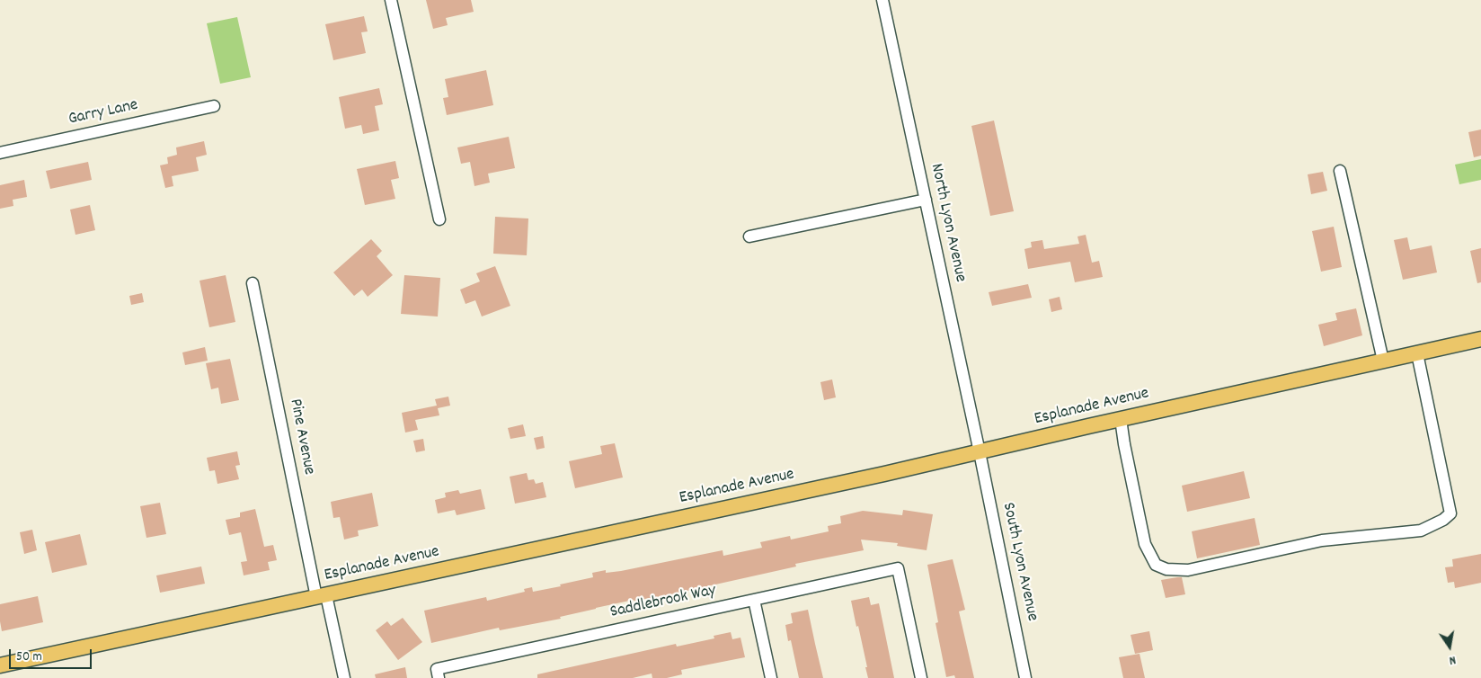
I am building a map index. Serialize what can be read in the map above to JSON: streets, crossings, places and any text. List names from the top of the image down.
{
  "streets": {
    "main road": ["Esplanade Avenue"],
    "street": [
      "Garry Lane",
      "North Lyon Avenue",
      "Pine Avenue",
      "South Lyon Avenue",
      "Saddlebrook Way"
    ]
  },
  "crossings": [
    ["North Lyon Avenue", "Esplanade Avenue"],
    ["North Lyon Avenue", "South Lyon Avenue"],
    ["Esplanade Avenue", "Pine Avenue"],
    ["Esplanade Avenue", "South Lyon Avenue"]
  ],
  "scale_bar": "50 m",
  "north": "bottom"
}
